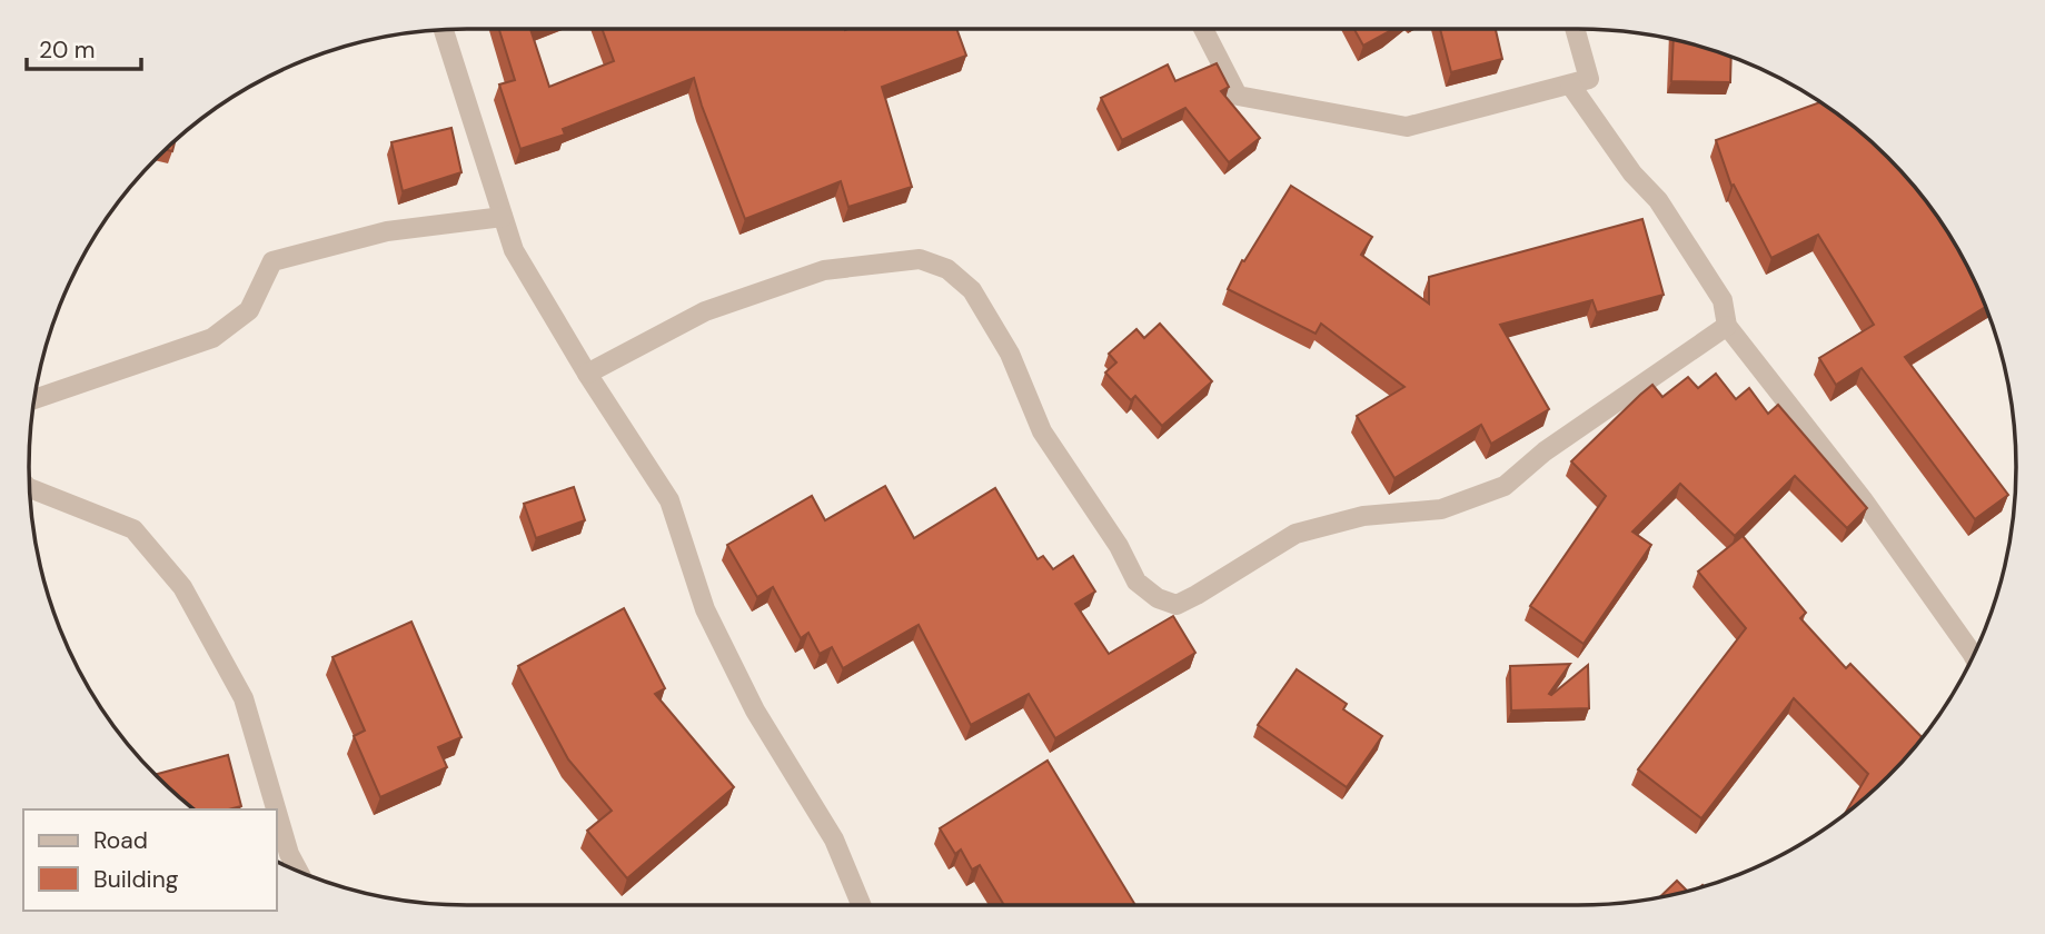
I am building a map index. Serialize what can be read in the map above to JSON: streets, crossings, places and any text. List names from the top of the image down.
{
  "legend": ["Road", "Building"],
  "scale_bar": "20 m"
}
